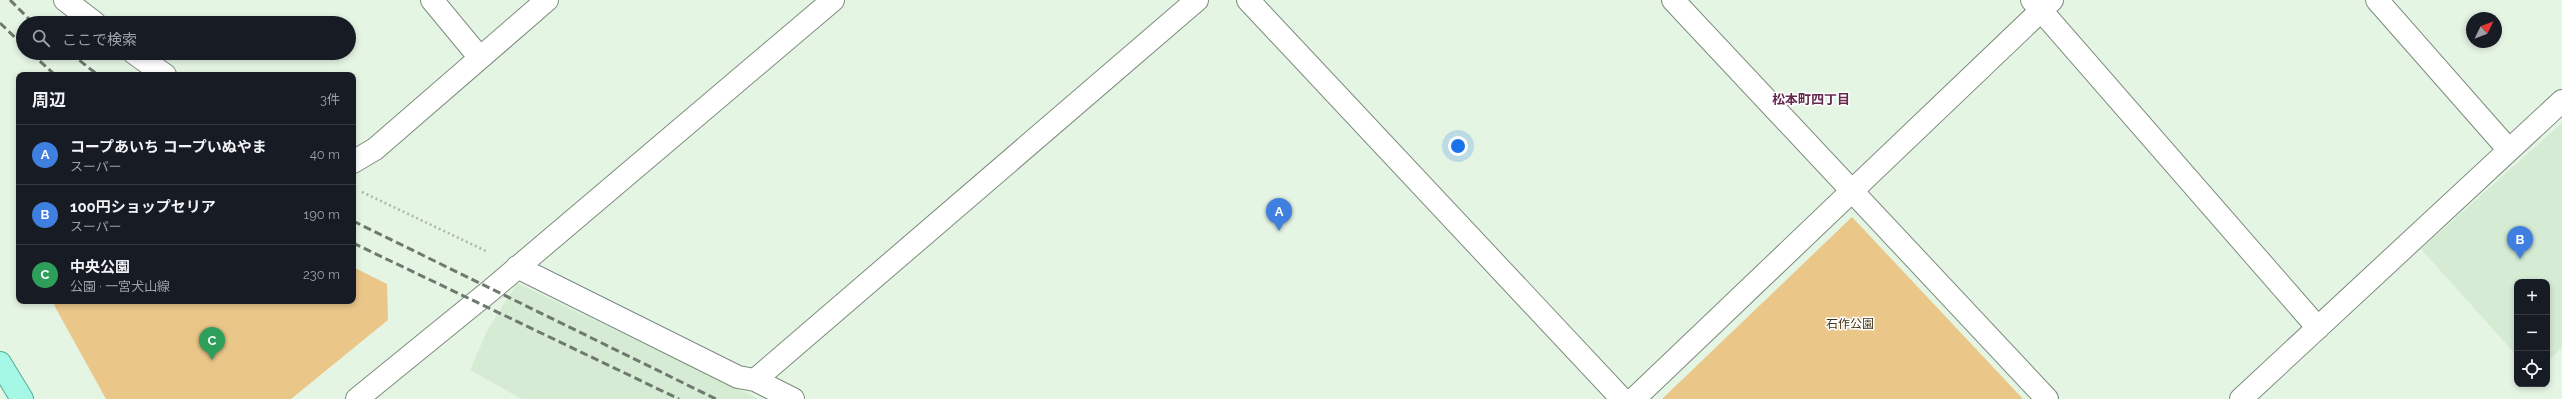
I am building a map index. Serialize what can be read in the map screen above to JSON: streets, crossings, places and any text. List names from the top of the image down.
{
  "districts": ["松本町四丁目"],
  "parks": ["石作公園"],
  "north": "top right",
  "page": {
    "search": "ここで検索",
    "heading": ["周辺", "3件"],
    "list": [
      {
        "mark": "A",
        "name": "コープあいち コープいぬやま",
        "note": "スーパー",
        "value": "40 m"
      },
      {
        "mark": "B",
        "name": "100円ショップセリア",
        "note": "スーパー",
        "value": "190 m"
      },
      {
        "mark": "C",
        "name": "中央公園",
        "note": "公園 · 一宮犬山線",
        "value": "230 m"
      }
    ],
    "pins": ["A", "B", "C"],
    "map_buttons": ["+", "−"]
  }
}
